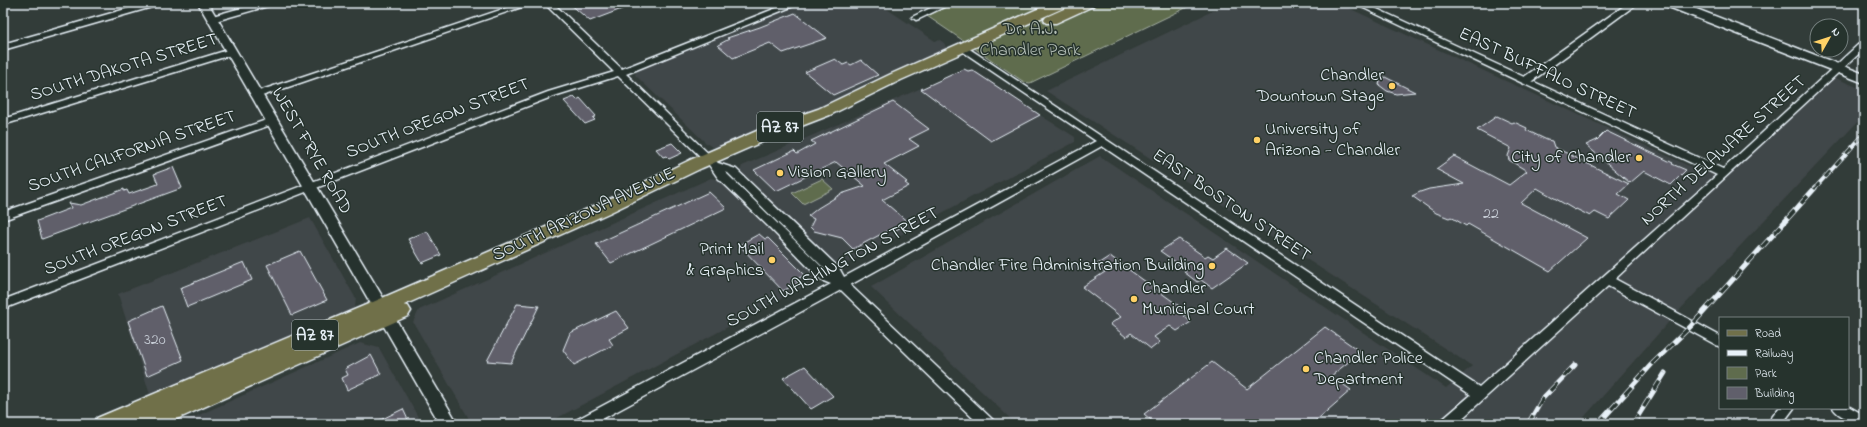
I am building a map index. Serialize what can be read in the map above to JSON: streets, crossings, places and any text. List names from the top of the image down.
{
  "streets": {
    "main road": ["AZ 87", "SOUTH ARIZONA AVENUE"],
    "street": [
      "SOUTH DAKOTA STREET",
      "EAST BUFFALO STREET",
      "SOUTH OREGON STREET",
      "WEST FRYE ROAD",
      "NORTH DELAWARE STREET",
      "SOUTH CALIFORNIA STREET",
      "EAST BOSTON STREET",
      "SOUTH WASHINGTON STREET"
    ]
  },
  "crossings": [
    ["SOUTH DAKOTA STREET", "WEST FRYE ROAD"],
    ["EAST BUFFALO STREET", "NORTH DELAWARE STREET"],
    ["SOUTH OREGON STREET", "WEST FRYE ROAD"],
    ["WEST FRYE ROAD", "SOUTH CALIFORNIA STREET"],
    ["WEST FRYE ROAD", "SOUTH ARIZONA AVENUE"],
    ["NORTH DELAWARE STREET", "EAST BOSTON STREET"],
    ["EAST BOSTON STREET", "SOUTH ARIZONA AVENUE"],
    ["EAST BOSTON STREET", "SOUTH WASHINGTON STREET"]
  ],
  "parks": ["Dr. A.J. Chandler Park"],
  "places": [
    "Chandler Downtown Stage",
    "University of Arizona - Chandler",
    "City of Chandler",
    "Vision Gallery",
    "Print Mail & Graphics",
    "Chandler Fire Administration Building",
    "Chandler Municipal Court",
    "Chandler Police Department"
  ],
  "house_numbers": ["22", "320"],
  "legend": [
    "Road",
    "Railway",
    "Park",
    "Building"
  ],
  "north": "top right"
}
